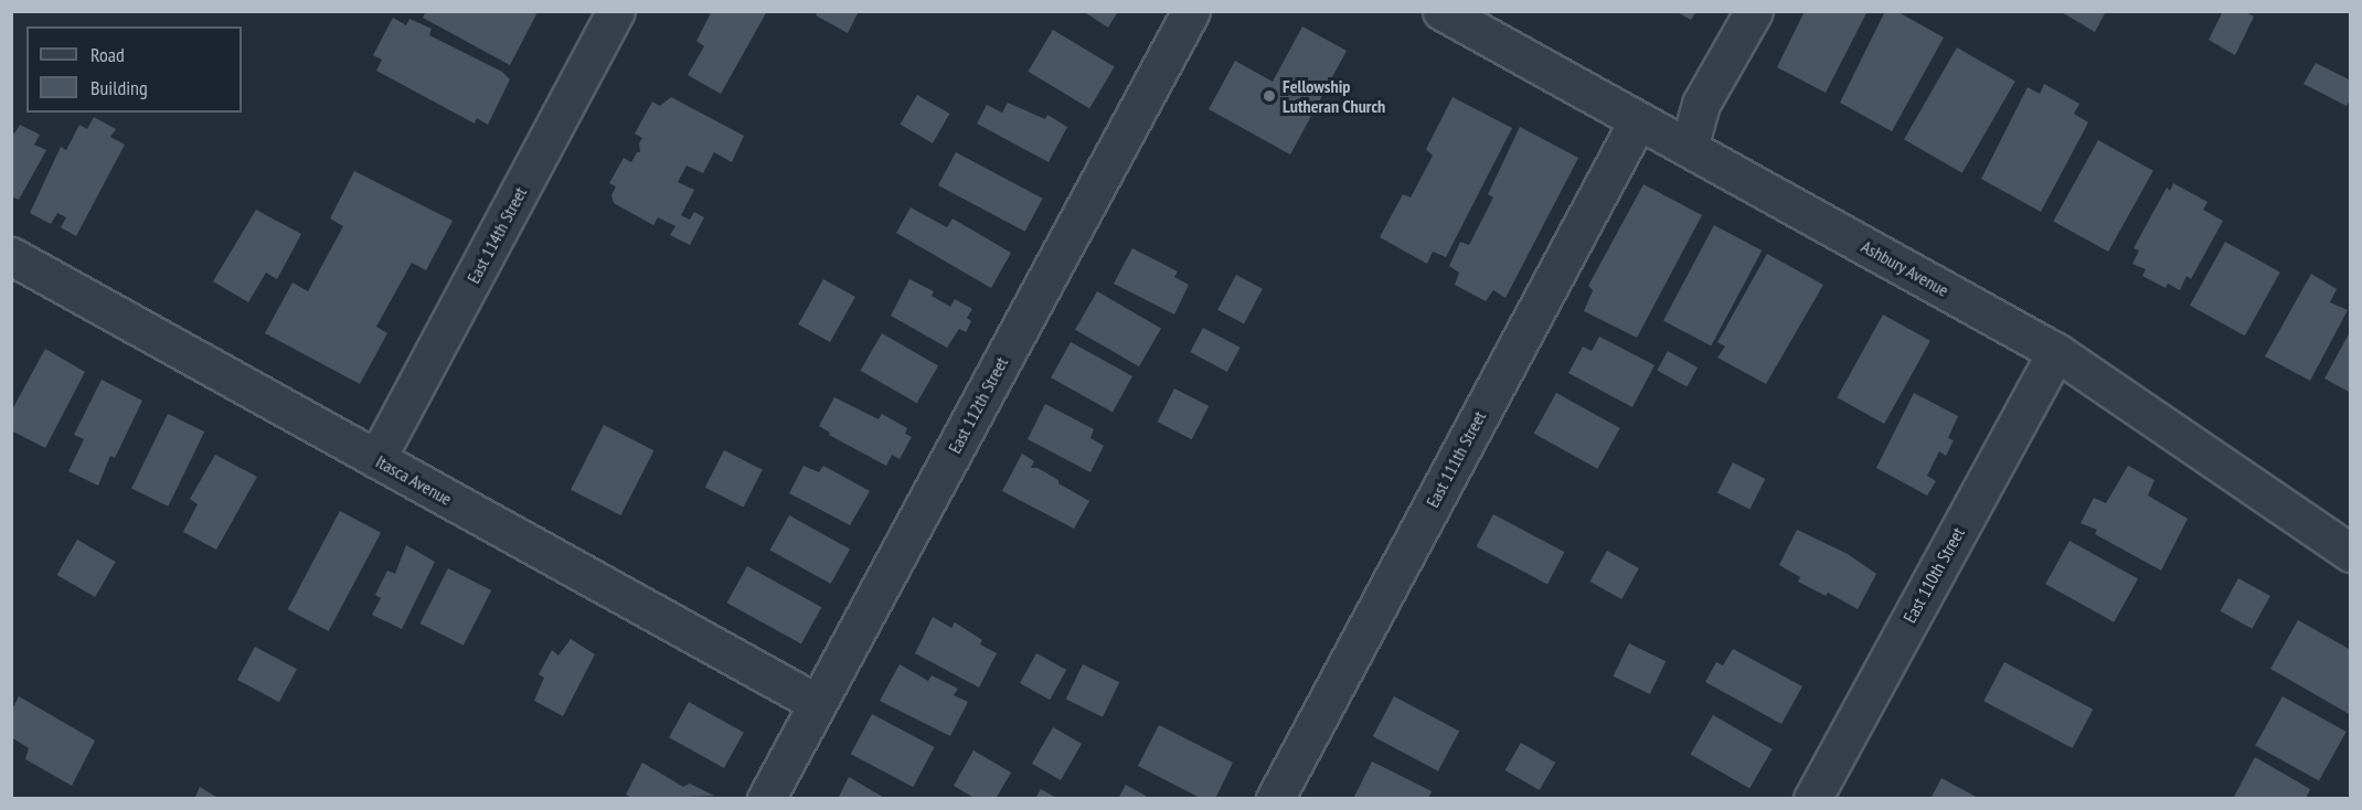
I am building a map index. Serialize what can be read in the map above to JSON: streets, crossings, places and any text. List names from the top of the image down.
{
  "streets": {
    "street": [
      "East 114th Street",
      "Ashbury Avenue",
      "East 112th Street",
      "East 111th Street",
      "Itasca Avenue",
      "East 110th Street"
    ]
  },
  "crossings": [
    ["East 114th Street", "Itasca Avenue"],
    ["Ashbury Avenue", "East 111th Street"],
    ["Ashbury Avenue", "East 110th Street"],
    ["East 112th Street", "Itasca Avenue"]
  ],
  "places": ["Fellowship Lutheran Church"],
  "legend": ["Road", "Building"]
}
